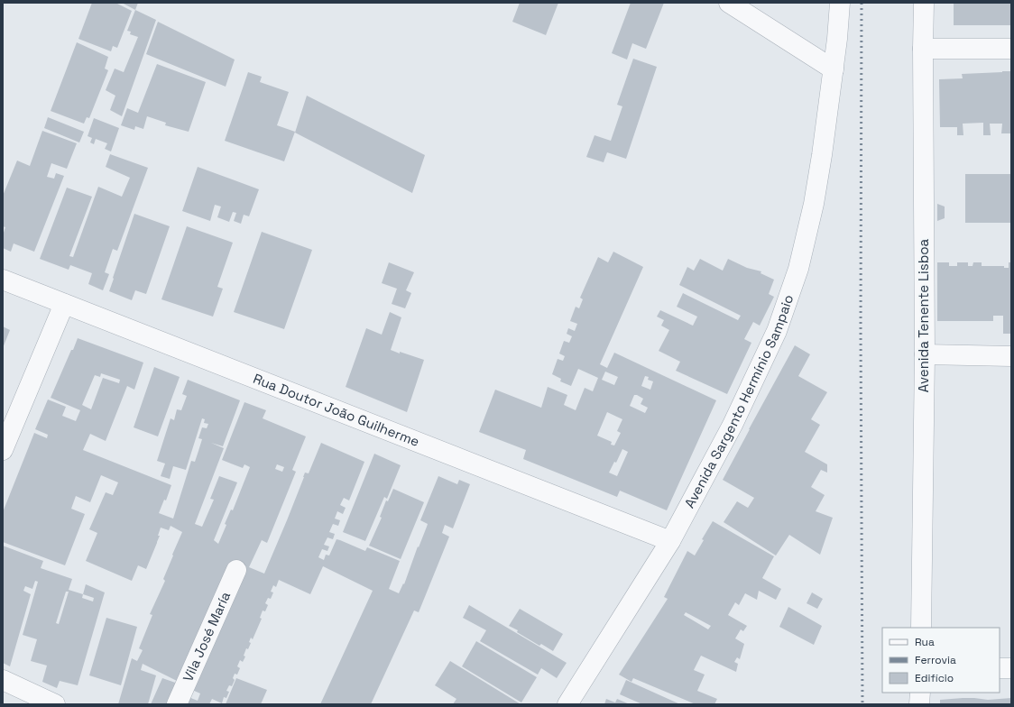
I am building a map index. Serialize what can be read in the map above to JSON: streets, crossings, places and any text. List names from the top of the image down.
{
  "streets": {
    "street": [
      "Avenida Tenente Lisboa",
      "Avenida Sargento Hermínio Sampaio",
      "Rua Doutor João Guilherme",
      "Vila José María"
    ]
  },
  "crossings": [
    ["Avenida Sargento Hermínio Sampaio", "Rua Doutor João Guilherme"]
  ],
  "legend": ["Rua", "Ferrovia", "Edifício"]
}
